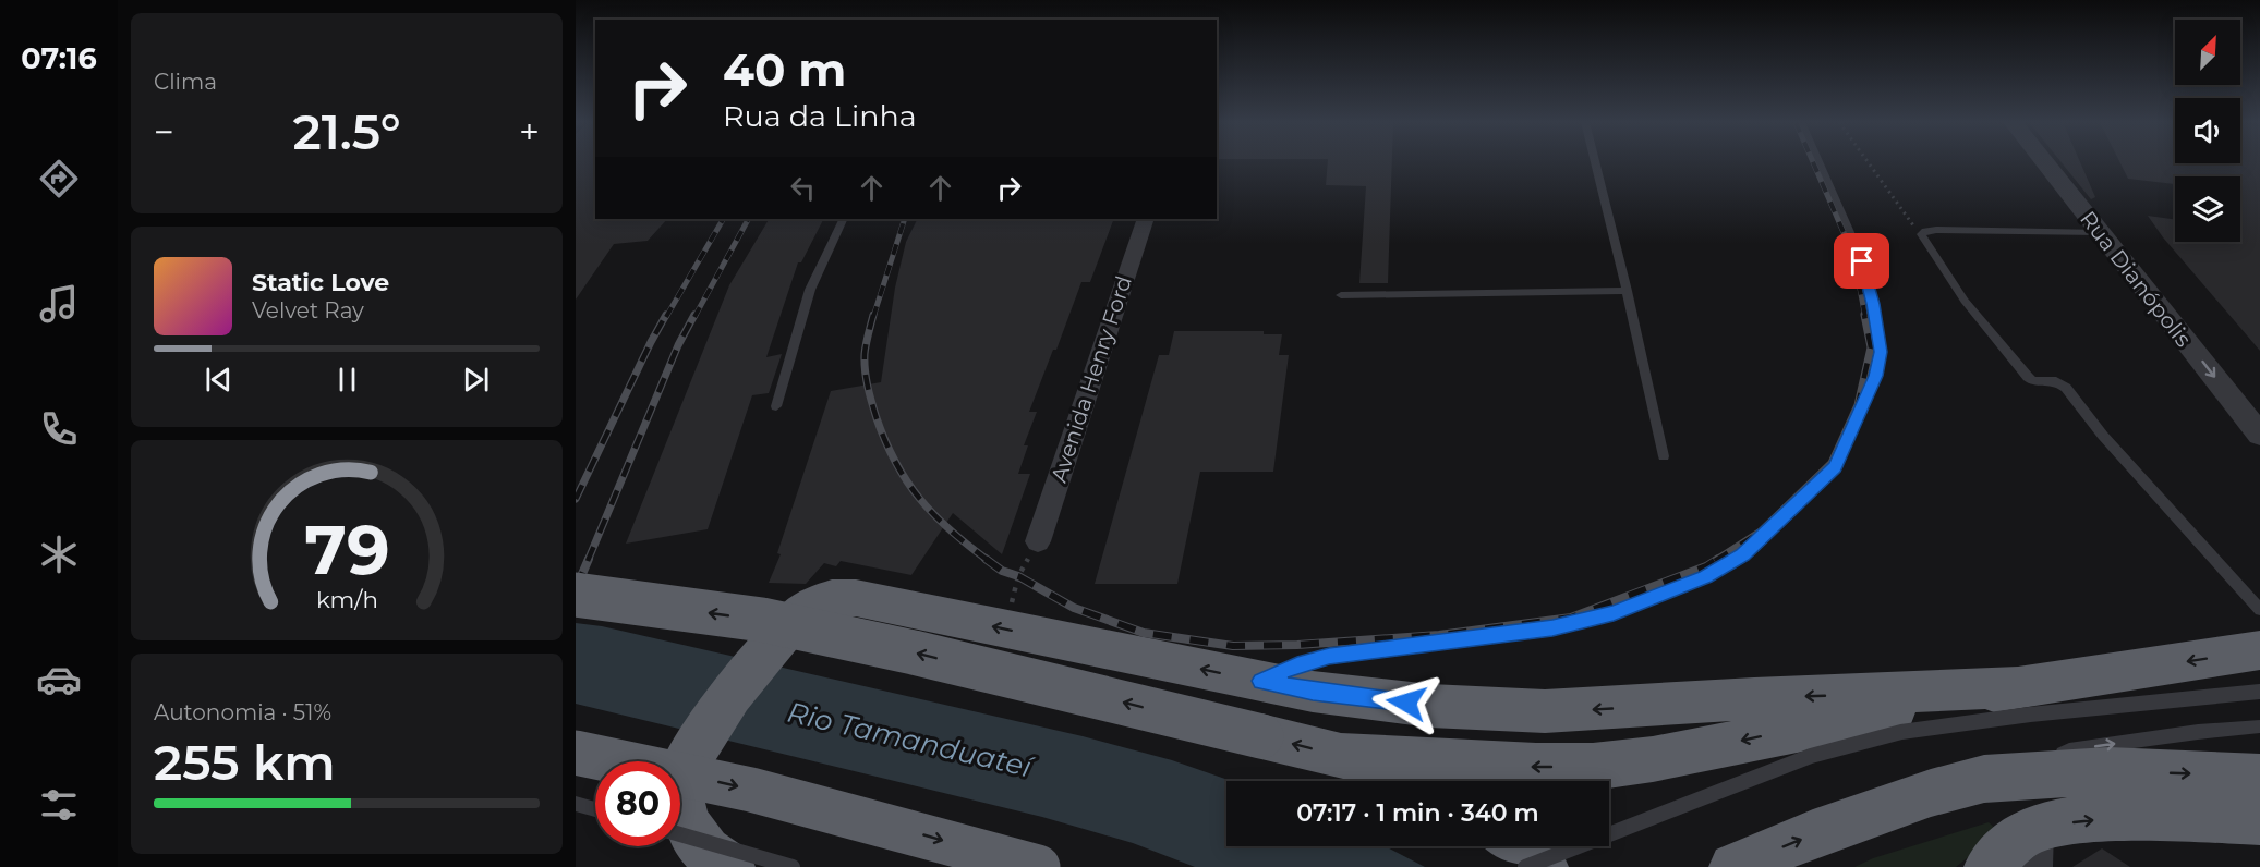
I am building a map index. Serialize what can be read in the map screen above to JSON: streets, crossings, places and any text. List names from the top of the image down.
{
  "streets": {
    "street": ["Rua Dianópolis", "Avenida Henry Ford"]
  },
  "one_way": ["Rua Dianópolis"],
  "water": ["Rio Tamanduateí"],
  "north": "top right",
  "page": {
    "tabs": "07:16",
    "tile": [
      "Clima",
      ["Autonomia · 51%", "255 km"]
    ],
    "turn": ["40 m", "Rua da Linha"],
    "heat": ["−", "21.5°", "+"],
    "song": ["Static Love", "Velvet Ray"],
    "limit": "80",
    "trip": "07:17 · 1 min · 340 m",
    "gauge": ["79", "km/h"]
  }
}
